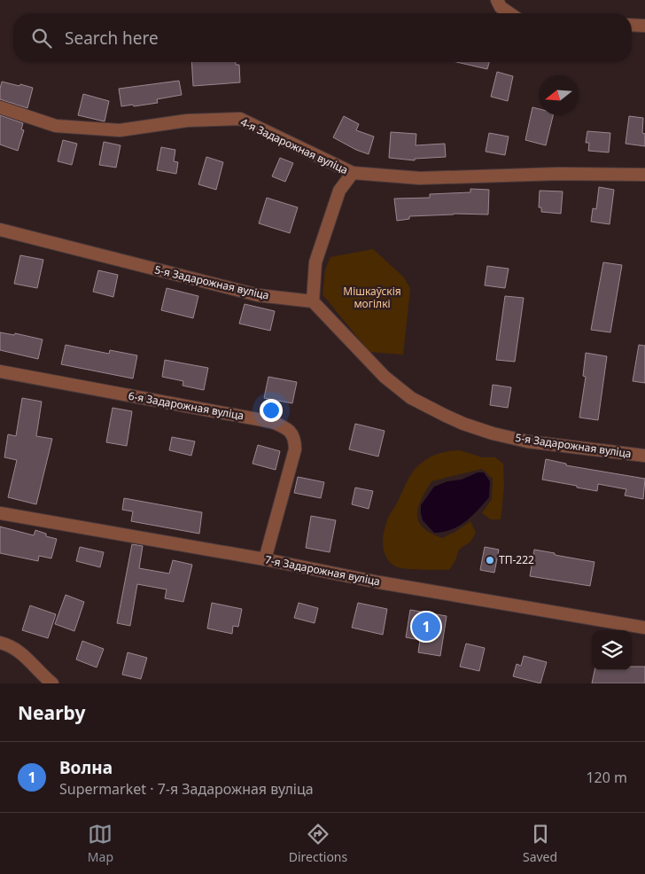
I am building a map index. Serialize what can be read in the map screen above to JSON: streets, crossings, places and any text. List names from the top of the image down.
{
  "streets": {
    "street": [
      "4-я Задарожная вуліца",
      "5-я Задарожная вуліца",
      "6-я Задарожная вуліца",
      "7-я Задарожная вуліца"
    ]
  },
  "crossings": [
    ["6-я Задарожная вуліца", "7-я Задарожная вуліца"]
  ],
  "parks": ["Мішкаўскія могілкі"],
  "places": ["ТП-222"],
  "north": "left",
  "page": {
    "search": "Search here",
    "pins": "1",
    "heading": "Nearby",
    "list": [
      {
        "mark": "1",
        "name": "Волна",
        "note": "Supermarket · 7-я Задарожная вуліца",
        "value": "120 m"
      }
    ],
    "nav": ["Map", "Directions", "Saved"]
  }
}
